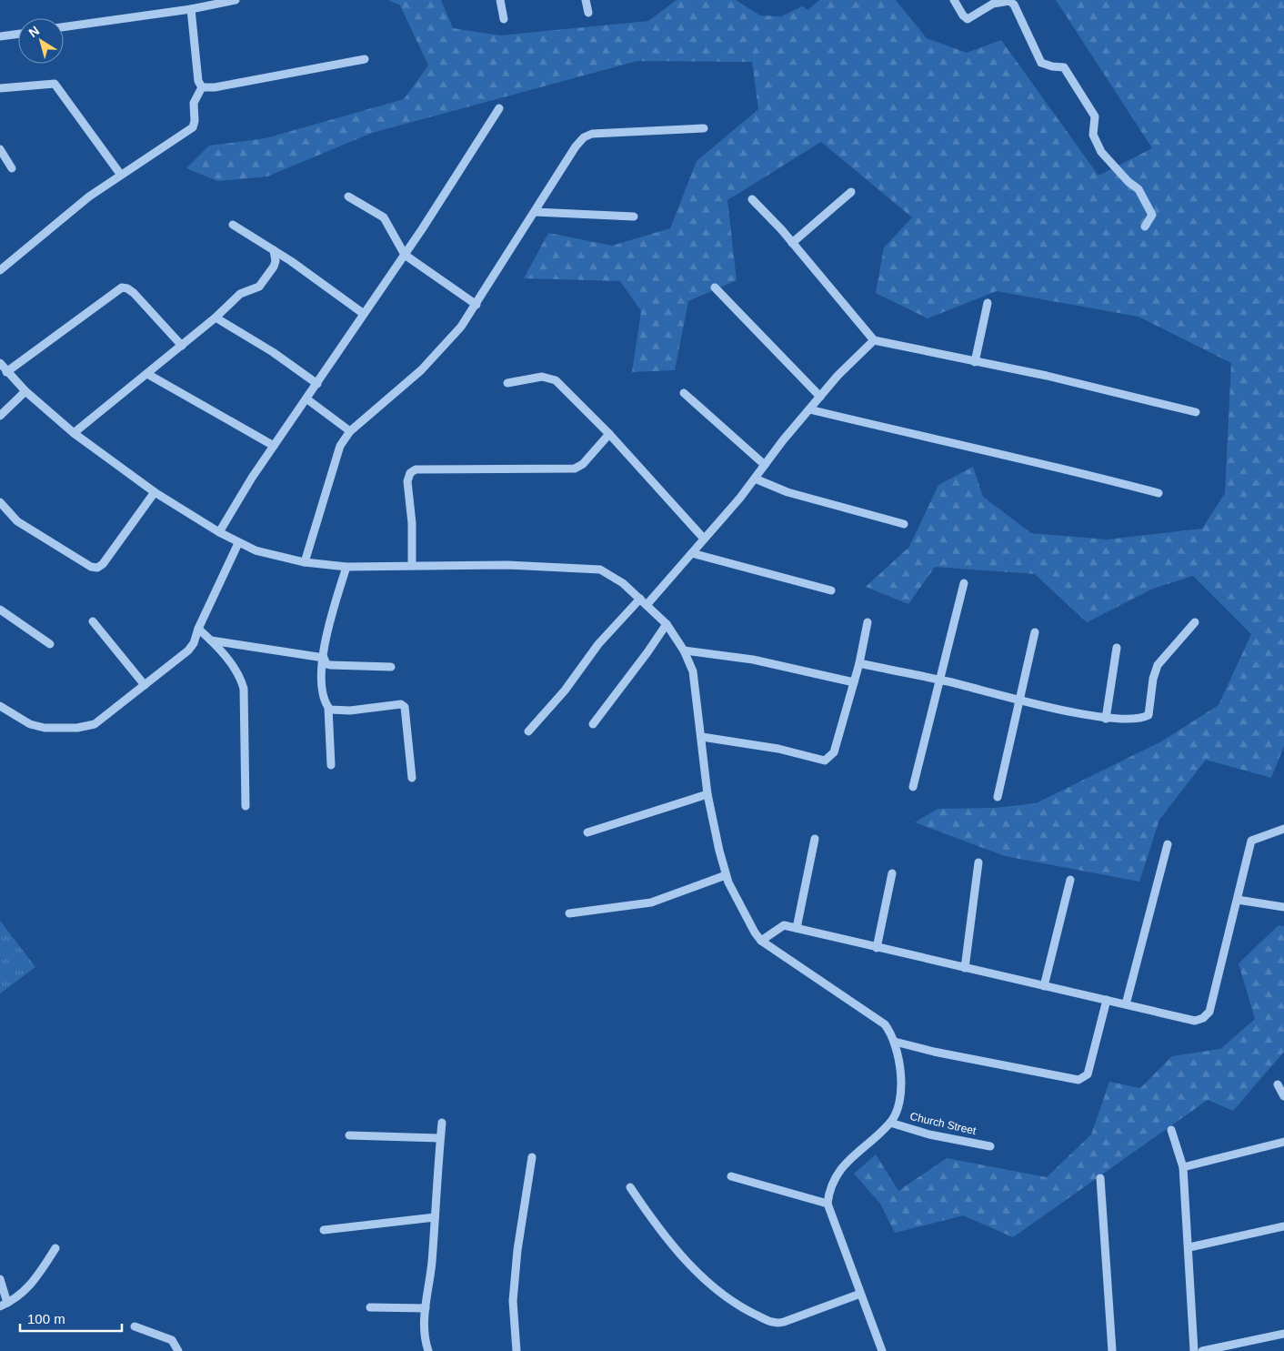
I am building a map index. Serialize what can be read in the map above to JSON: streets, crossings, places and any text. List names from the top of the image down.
{
  "streets": {
    "street": ["Church Street"]
  },
  "scale_bar": "100 m",
  "north": "top left"
}
